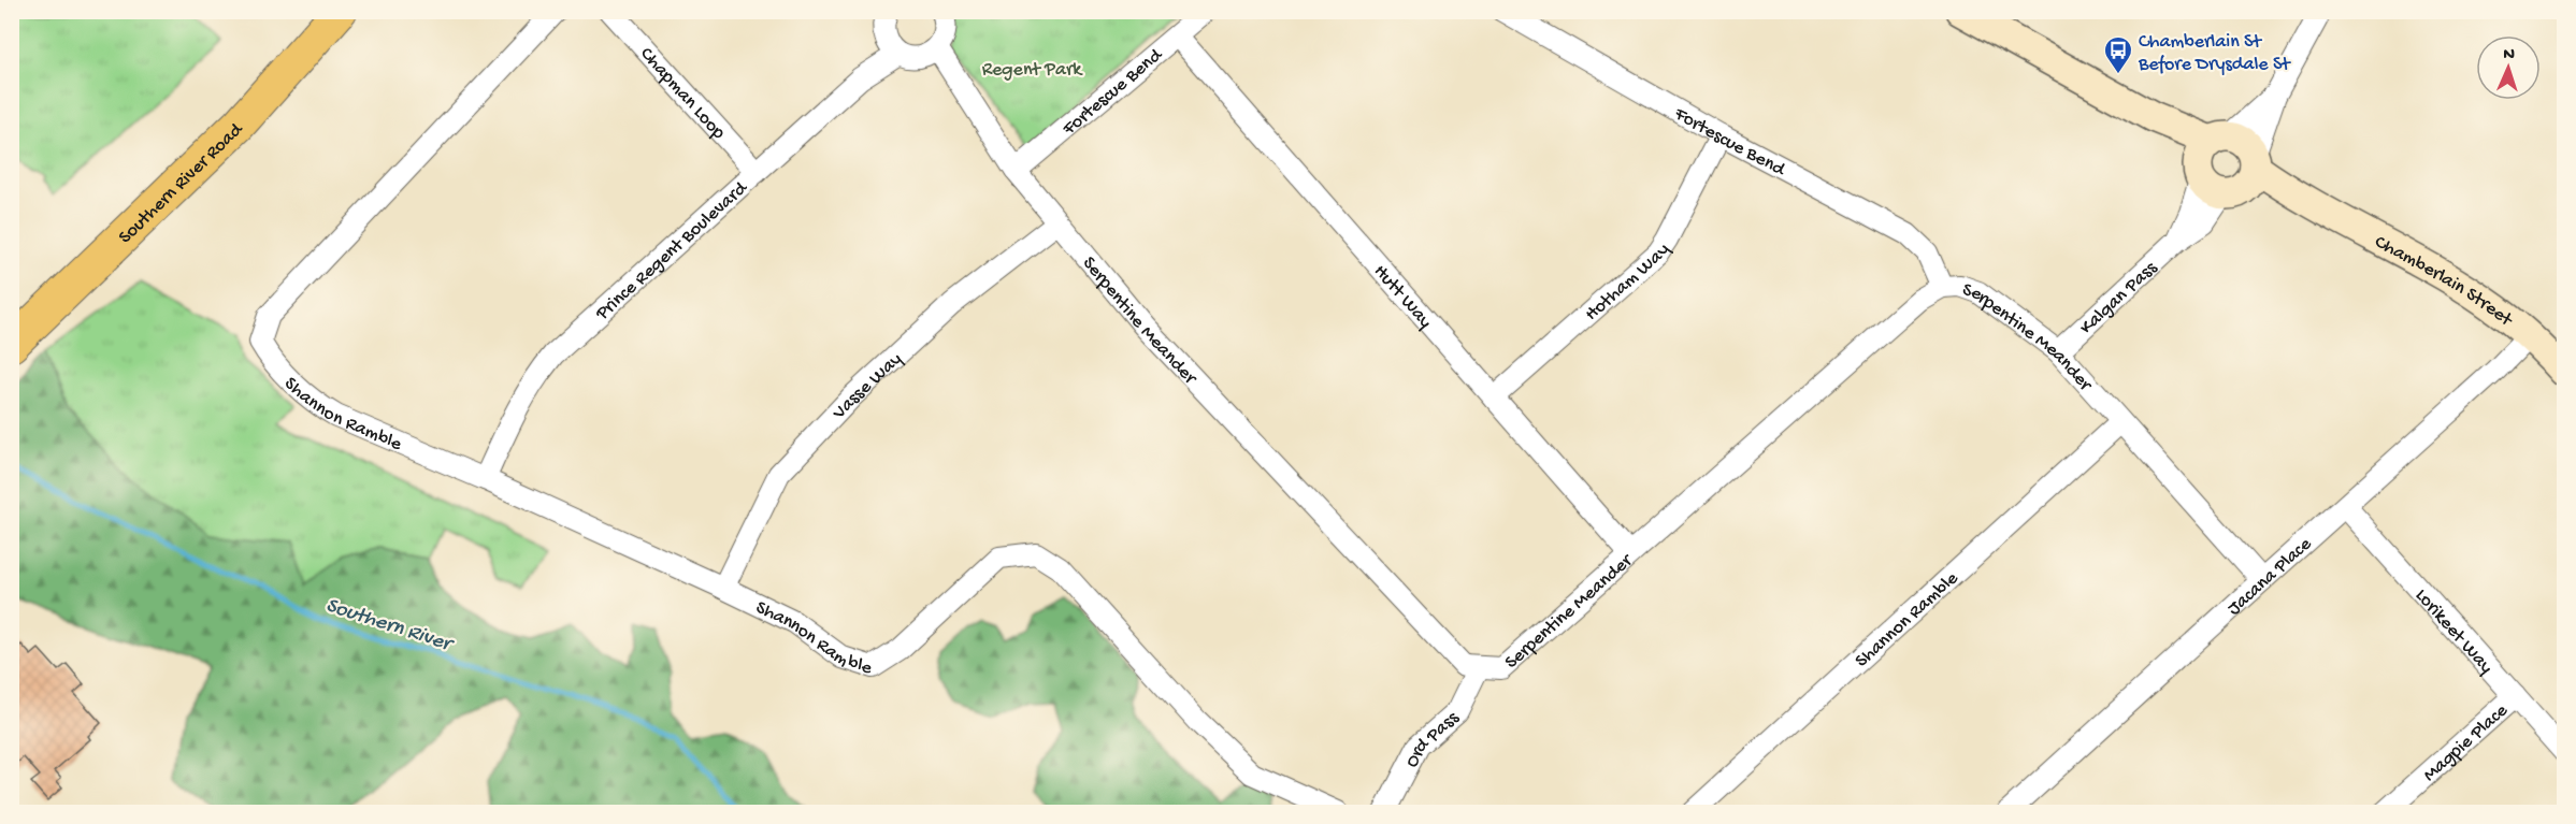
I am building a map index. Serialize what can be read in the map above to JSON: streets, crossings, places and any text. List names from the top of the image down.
{
  "streets": {
    "main road": ["Southern River Road", "Chamberlain Street"],
    "street": [
      "Chapman Loop",
      "Fortescue Bend",
      "Prince Regent Boulevard",
      "Hotham Way",
      "Hutt Way",
      "Kalgan Pass",
      "Serpentine Meander",
      "Vasse Way",
      "Shannon Ramble",
      "Jacana Place",
      "Lorikeet Way",
      "Ord Pass",
      "Magpie Place"
    ]
  },
  "crossings": [
    ["Chapman Loop", "Prince Regent Boulevard"],
    ["Fortescue Bend", "Hotham Way"],
    ["Fortescue Bend", "Hutt Way"],
    ["Fortescue Bend", "Serpentine Meander"],
    ["Prince Regent Boulevard", "Shannon Ramble"],
    ["Hotham Way", "Hutt Way"],
    ["Chamberlain Street", "Kalgan Pass"],
    ["Chamberlain Street", "Jacana Place"],
    ["Hutt Way", "Serpentine Meander"],
    ["Kalgan Pass", "Serpentine Meander"],
    ["Serpentine Meander", "Vasse Way"],
    ["Serpentine Meander", "Shannon Ramble"],
    ["Serpentine Meander", "Jacana Place"],
    ["Serpentine Meander", "Ord Pass"],
    ["Vasse Way", "Shannon Ramble"],
    ["Jacana Place", "Lorikeet Way"],
    ["Lorikeet Way", "Magpie Place"]
  ],
  "water": ["Southern River"],
  "parks": ["Regent Park"],
  "places": {
    "bus stop": ["Chamberlain St Before Drysdale St"]
  },
  "north": "top"
}
